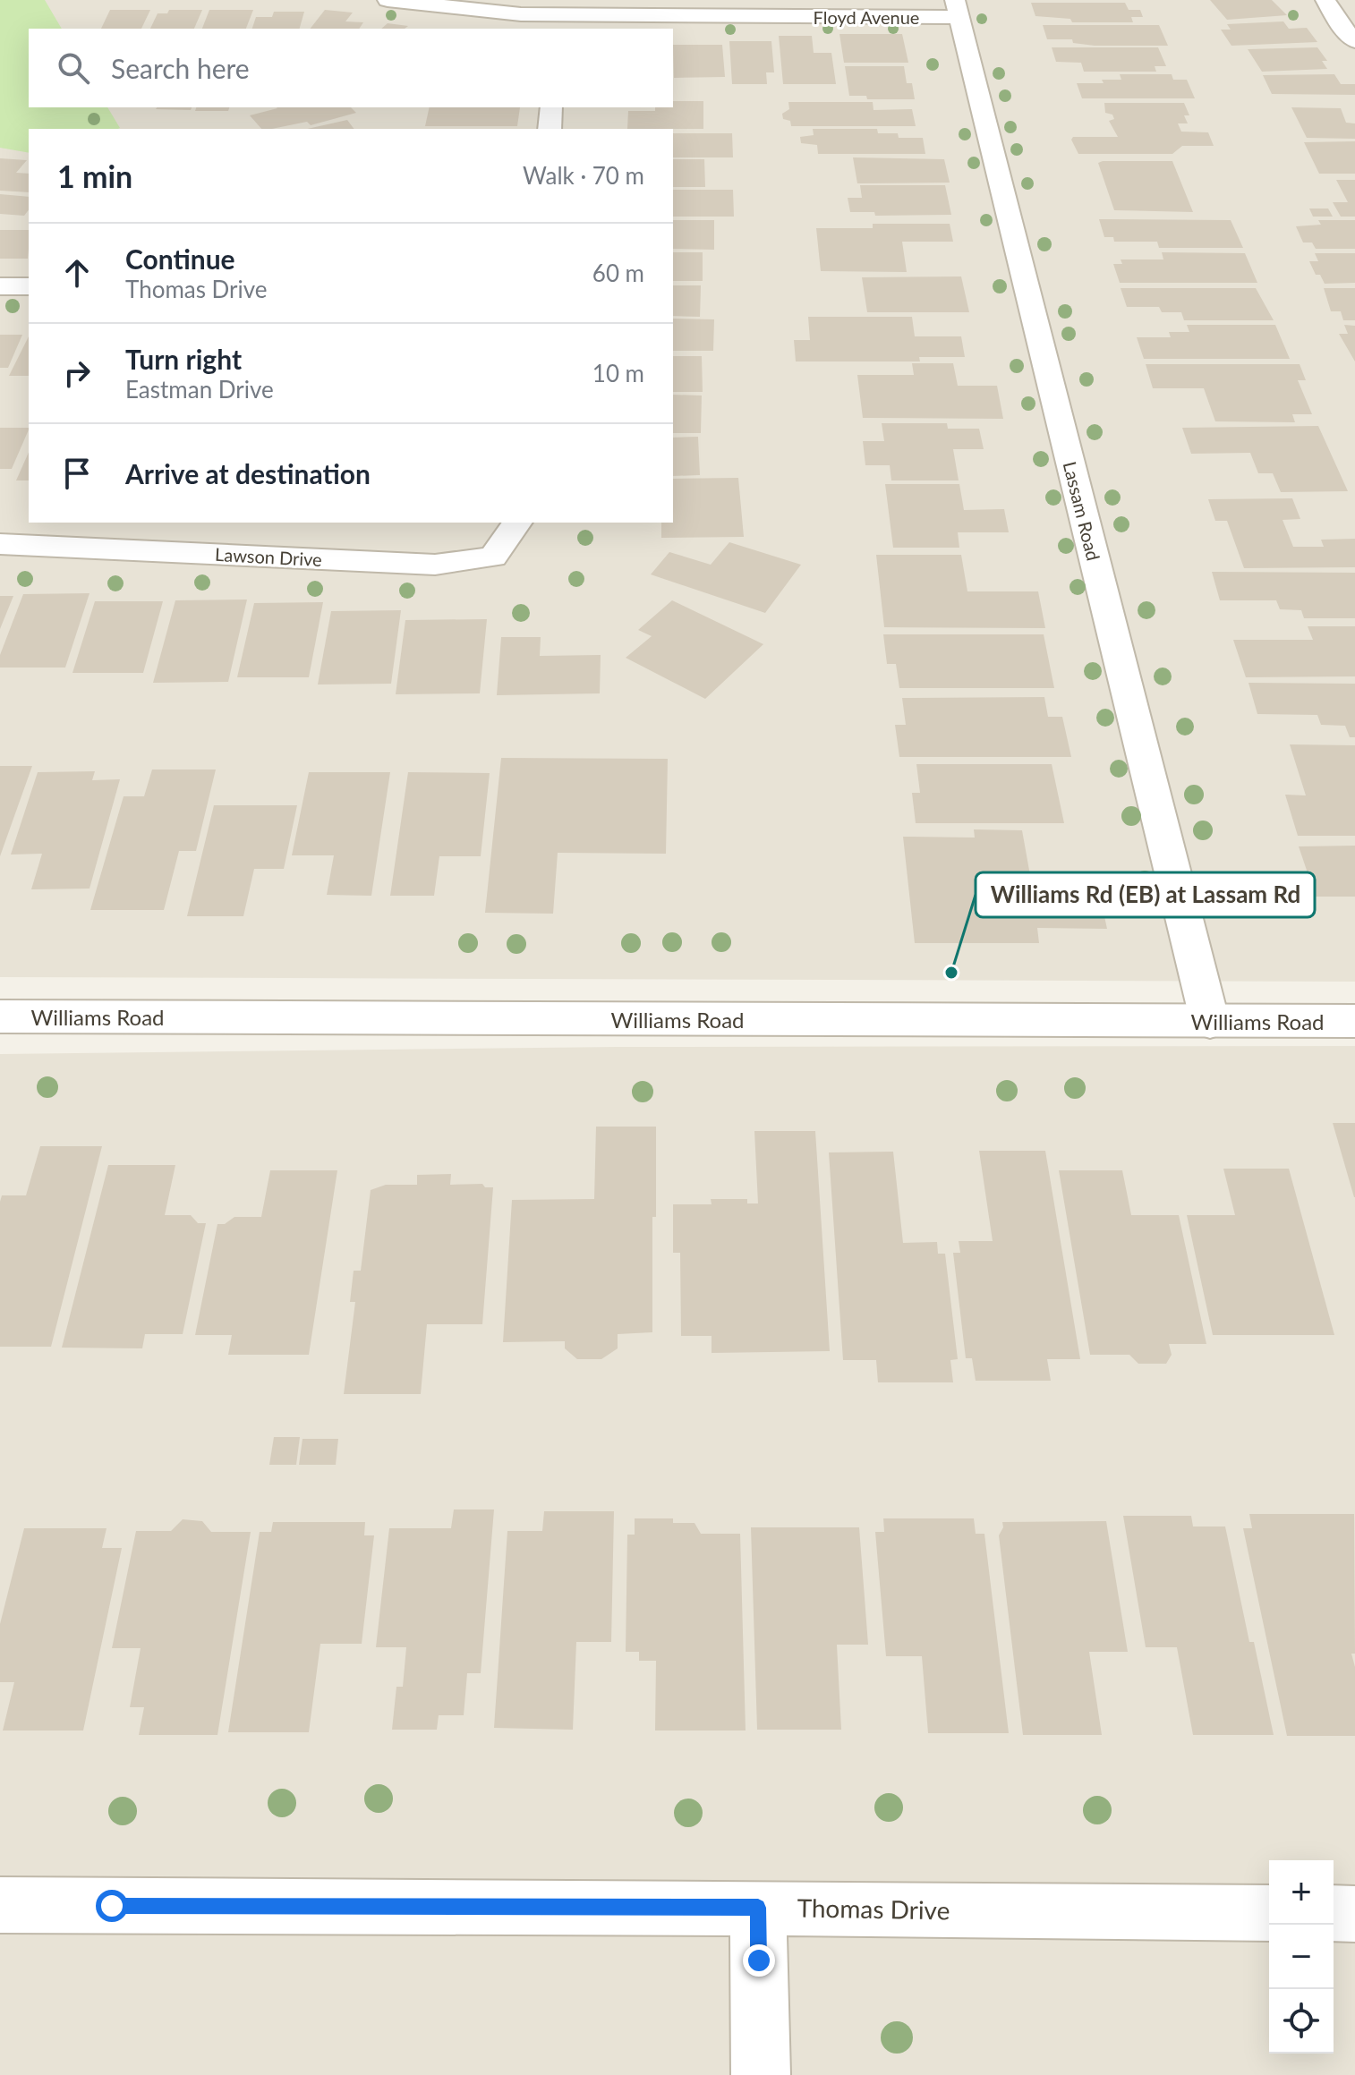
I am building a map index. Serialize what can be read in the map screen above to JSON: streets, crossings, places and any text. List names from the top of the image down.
{
  "streets": {
    "street": [
      "Floyd Avenue",
      "Lassam Road",
      "Lawson Drive",
      "Williams Road",
      "Thomas Drive"
    ]
  },
  "crossings": [
    ["Floyd Avenue", "Lassam Road"],
    ["Lassam Road", "Williams Road"]
  ],
  "places": ["Williams Rd (EB) at Lassam Rd"],
  "page": {
    "search": "Search here",
    "heading": ["1 min", "Walk · 70 m"],
    "list": [
      ["Continue", "Thomas Drive", "60 m"],
      ["Turn right", "Eastman Drive", "10 m"],
      "Arrive at destination"
    ],
    "map_buttons": ["+", "−"]
  }
}
